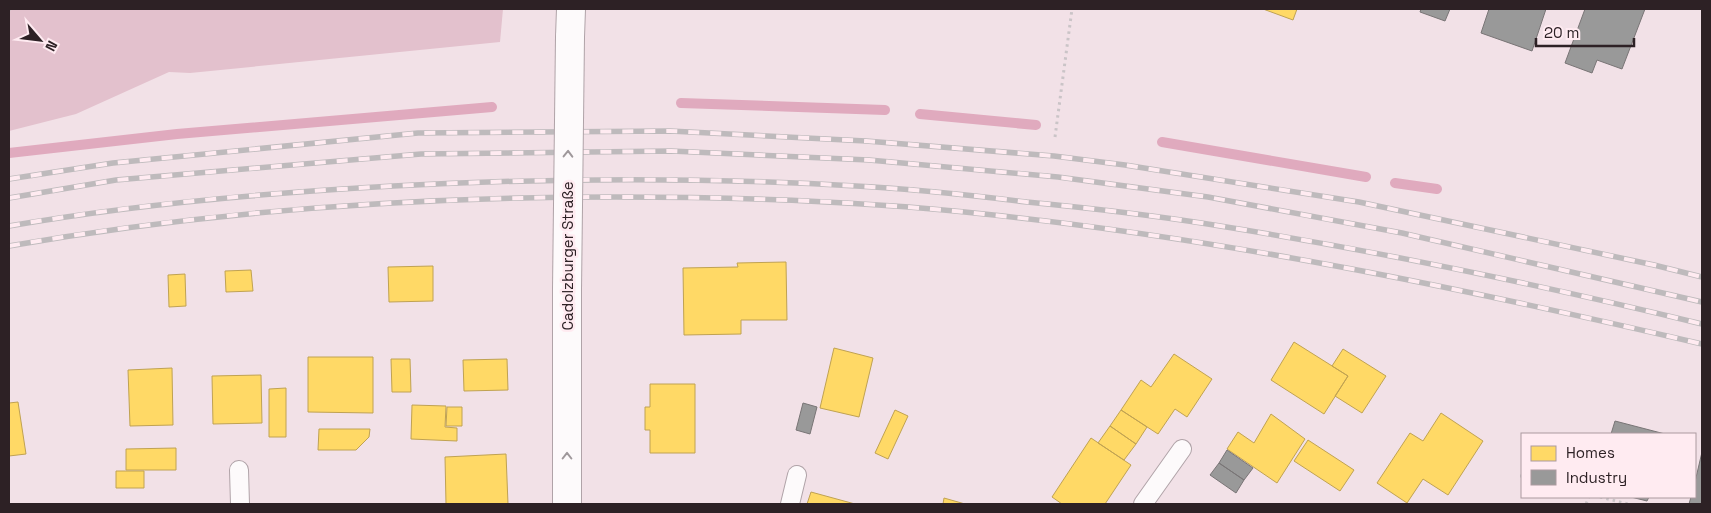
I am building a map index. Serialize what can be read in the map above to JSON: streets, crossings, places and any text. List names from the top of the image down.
{
  "streets": {
    "street": ["Cadolzburger Straße"]
  },
  "one_way": ["Cadolzburger Straße"],
  "legend": ["Homes", "Industry"],
  "scale_bar": "20 m",
  "north": "bottom right"
}
